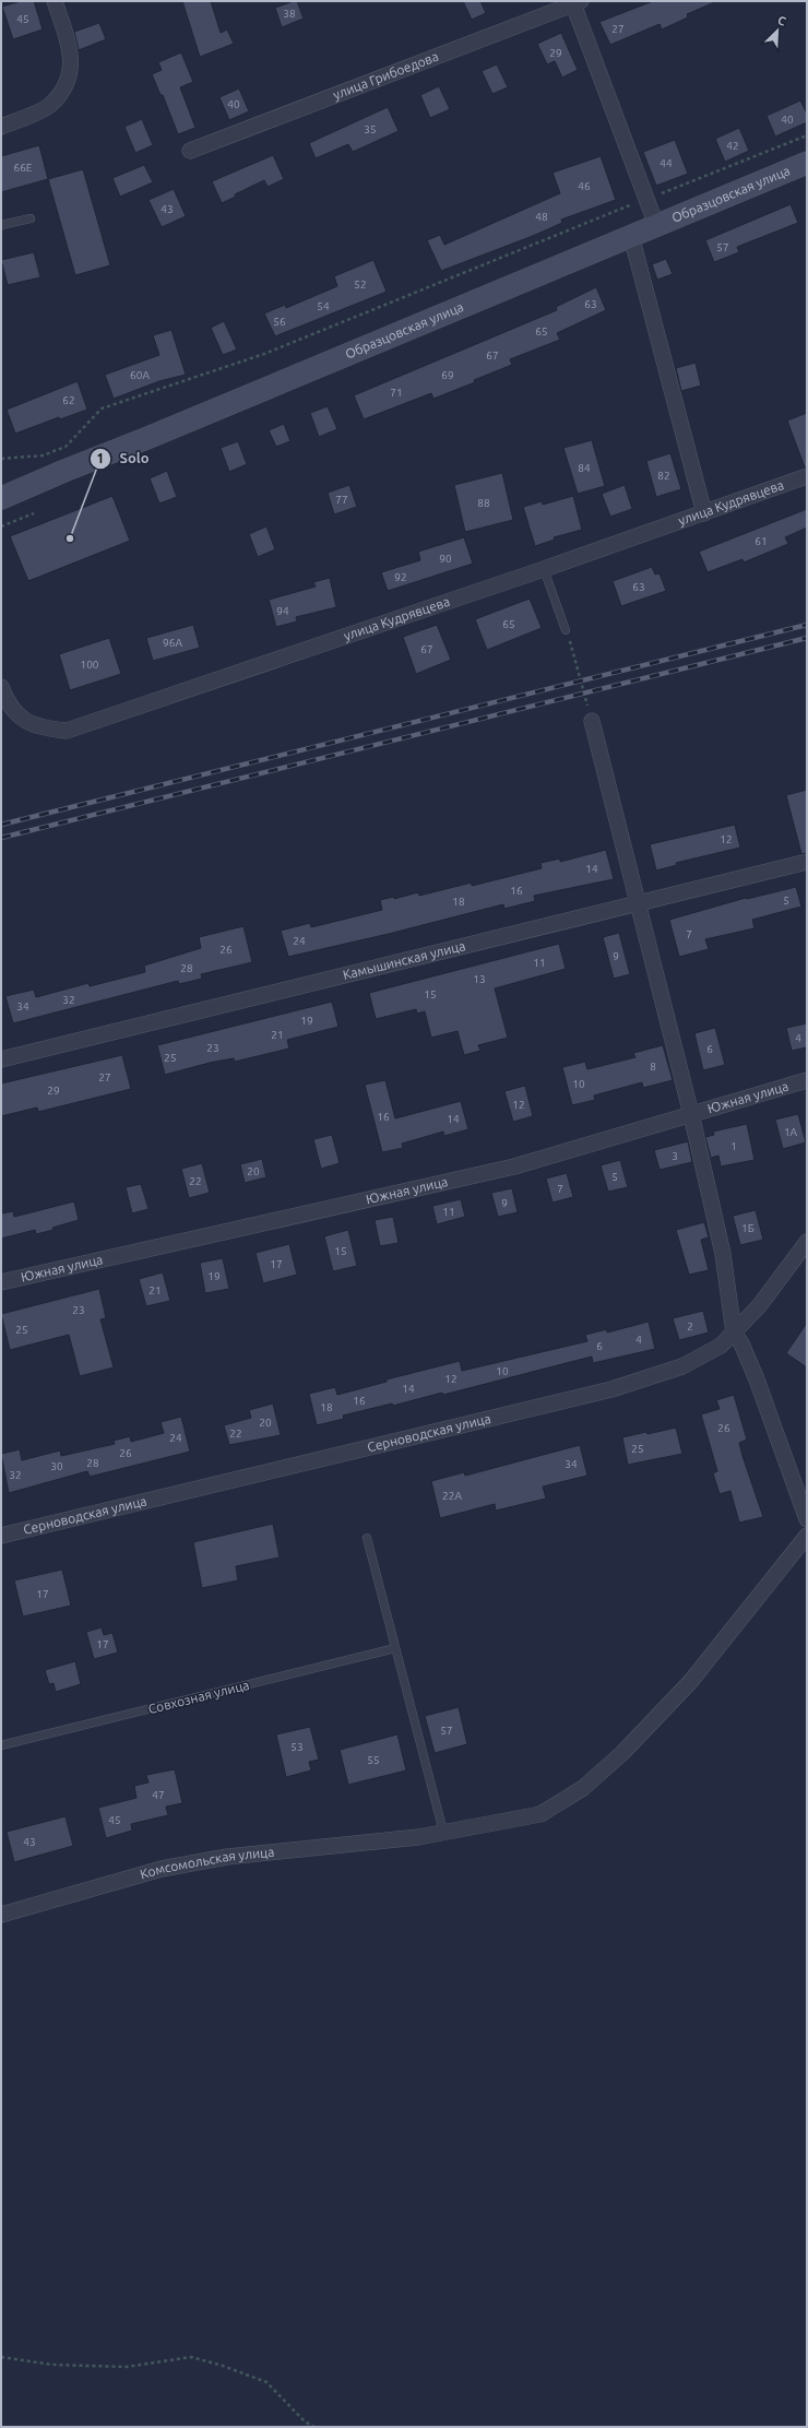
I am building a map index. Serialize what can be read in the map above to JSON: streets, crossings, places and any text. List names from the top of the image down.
{
  "streets": {
    "main road": ["Образцовская улица"],
    "street": [
      "улица Грибоедова",
      "улица Кудрявцева",
      "Камышинская улица",
      "Южная улица",
      "Серноводская улица",
      "Комсомольская улица"
    ],
    "lane": ["Совхозная улица"]
  },
  "places": ["Solo"],
  "house_numbers": [
    "38",
    "45",
    "27",
    "29",
    "40",
    "40",
    "35",
    "42",
    "44",
    "66Е",
    "46",
    "43",
    "48",
    "57",
    "52",
    "63",
    "54",
    "56",
    "65",
    "67",
    "60А",
    "69",
    "71",
    "62",
    "84",
    "82",
    "77",
    "88",
    "61",
    "90",
    "92",
    "63",
    "94",
    "65",
    "96А",
    "67",
    "100",
    "12",
    "14",
    "16",
    "5",
    "18",
    "7",
    "24",
    "26",
    "9",
    "11",
    "28",
    "13",
    "15",
    "32",
    "34",
    "19",
    "21",
    "4",
    "23",
    "6",
    "25",
    "8",
    "27",
    "10",
    "29",
    "12",
    "16",
    "14",
    "1А",
    "1",
    "3",
    "20",
    "5",
    "22",
    "7",
    "9",
    "11",
    "1Б",
    "15",
    "17",
    "19",
    "21",
    "23",
    "2",
    "25",
    "4",
    "6",
    "10",
    "12",
    "14",
    "16",
    "18",
    "20",
    "26",
    "22",
    "24",
    "25",
    "26",
    "28",
    "34",
    "30",
    "32",
    "22А",
    "17",
    "17",
    "57",
    "53",
    "55",
    "47",
    "45",
    "43"
  ],
  "north": "top right"
}
